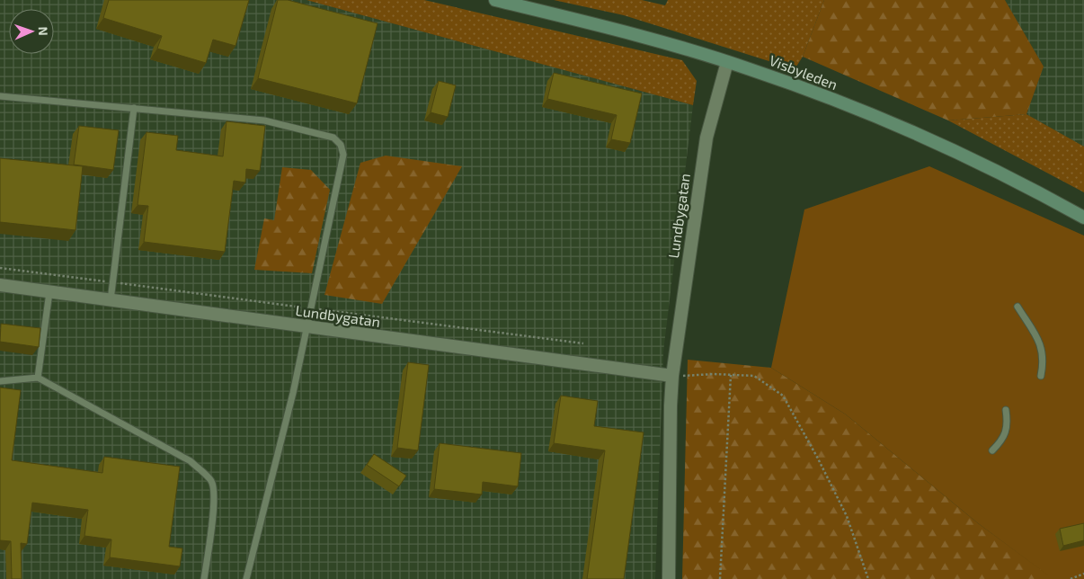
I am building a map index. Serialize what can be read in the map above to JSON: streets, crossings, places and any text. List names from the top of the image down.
{
  "streets": {
    "main road": ["Visbyleden"],
    "street": ["Lundbygatan"]
  },
  "crossings": [
    ["Visbyleden", "Lundbygatan"]
  ],
  "north": "right"
}
